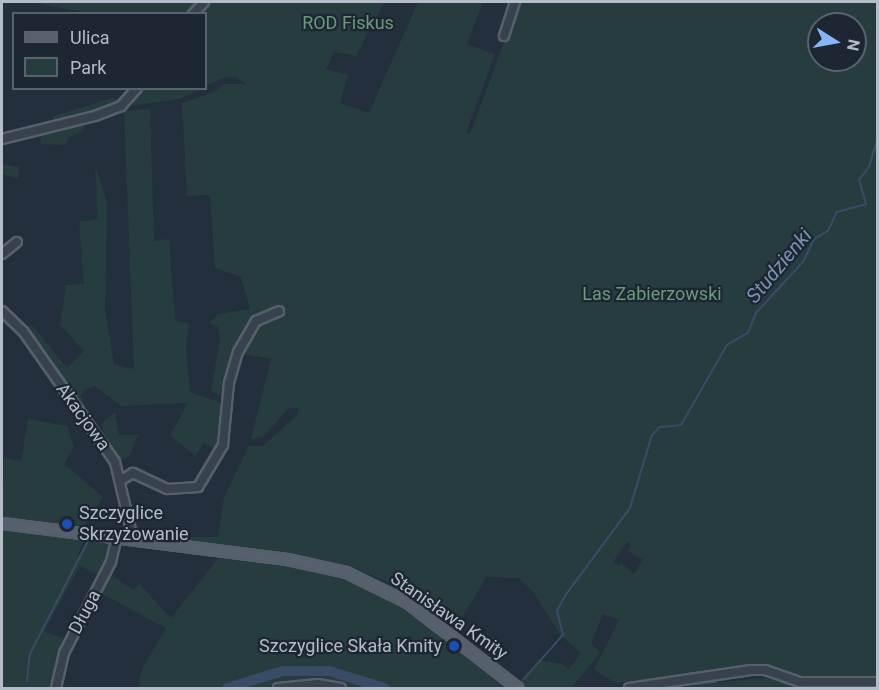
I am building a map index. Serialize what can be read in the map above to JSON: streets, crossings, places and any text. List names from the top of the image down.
{
  "streets": {
    "main road": ["Stanisława Kmity"],
    "street": ["Akacjowa", "Długa"]
  },
  "crossings": [
    ["Akacjowa", "Stanisława Kmity"],
    ["Długa", "Stanisława Kmity"]
  ],
  "water": ["Studzienki"],
  "parks": ["ROD Fiskus", "Las Zabierzowski"],
  "places": ["Szczyglice Skrzyżowanie", "Szczyglice Skała Kmity"],
  "legend": ["Ulica", "Park"],
  "north": "right"
}
